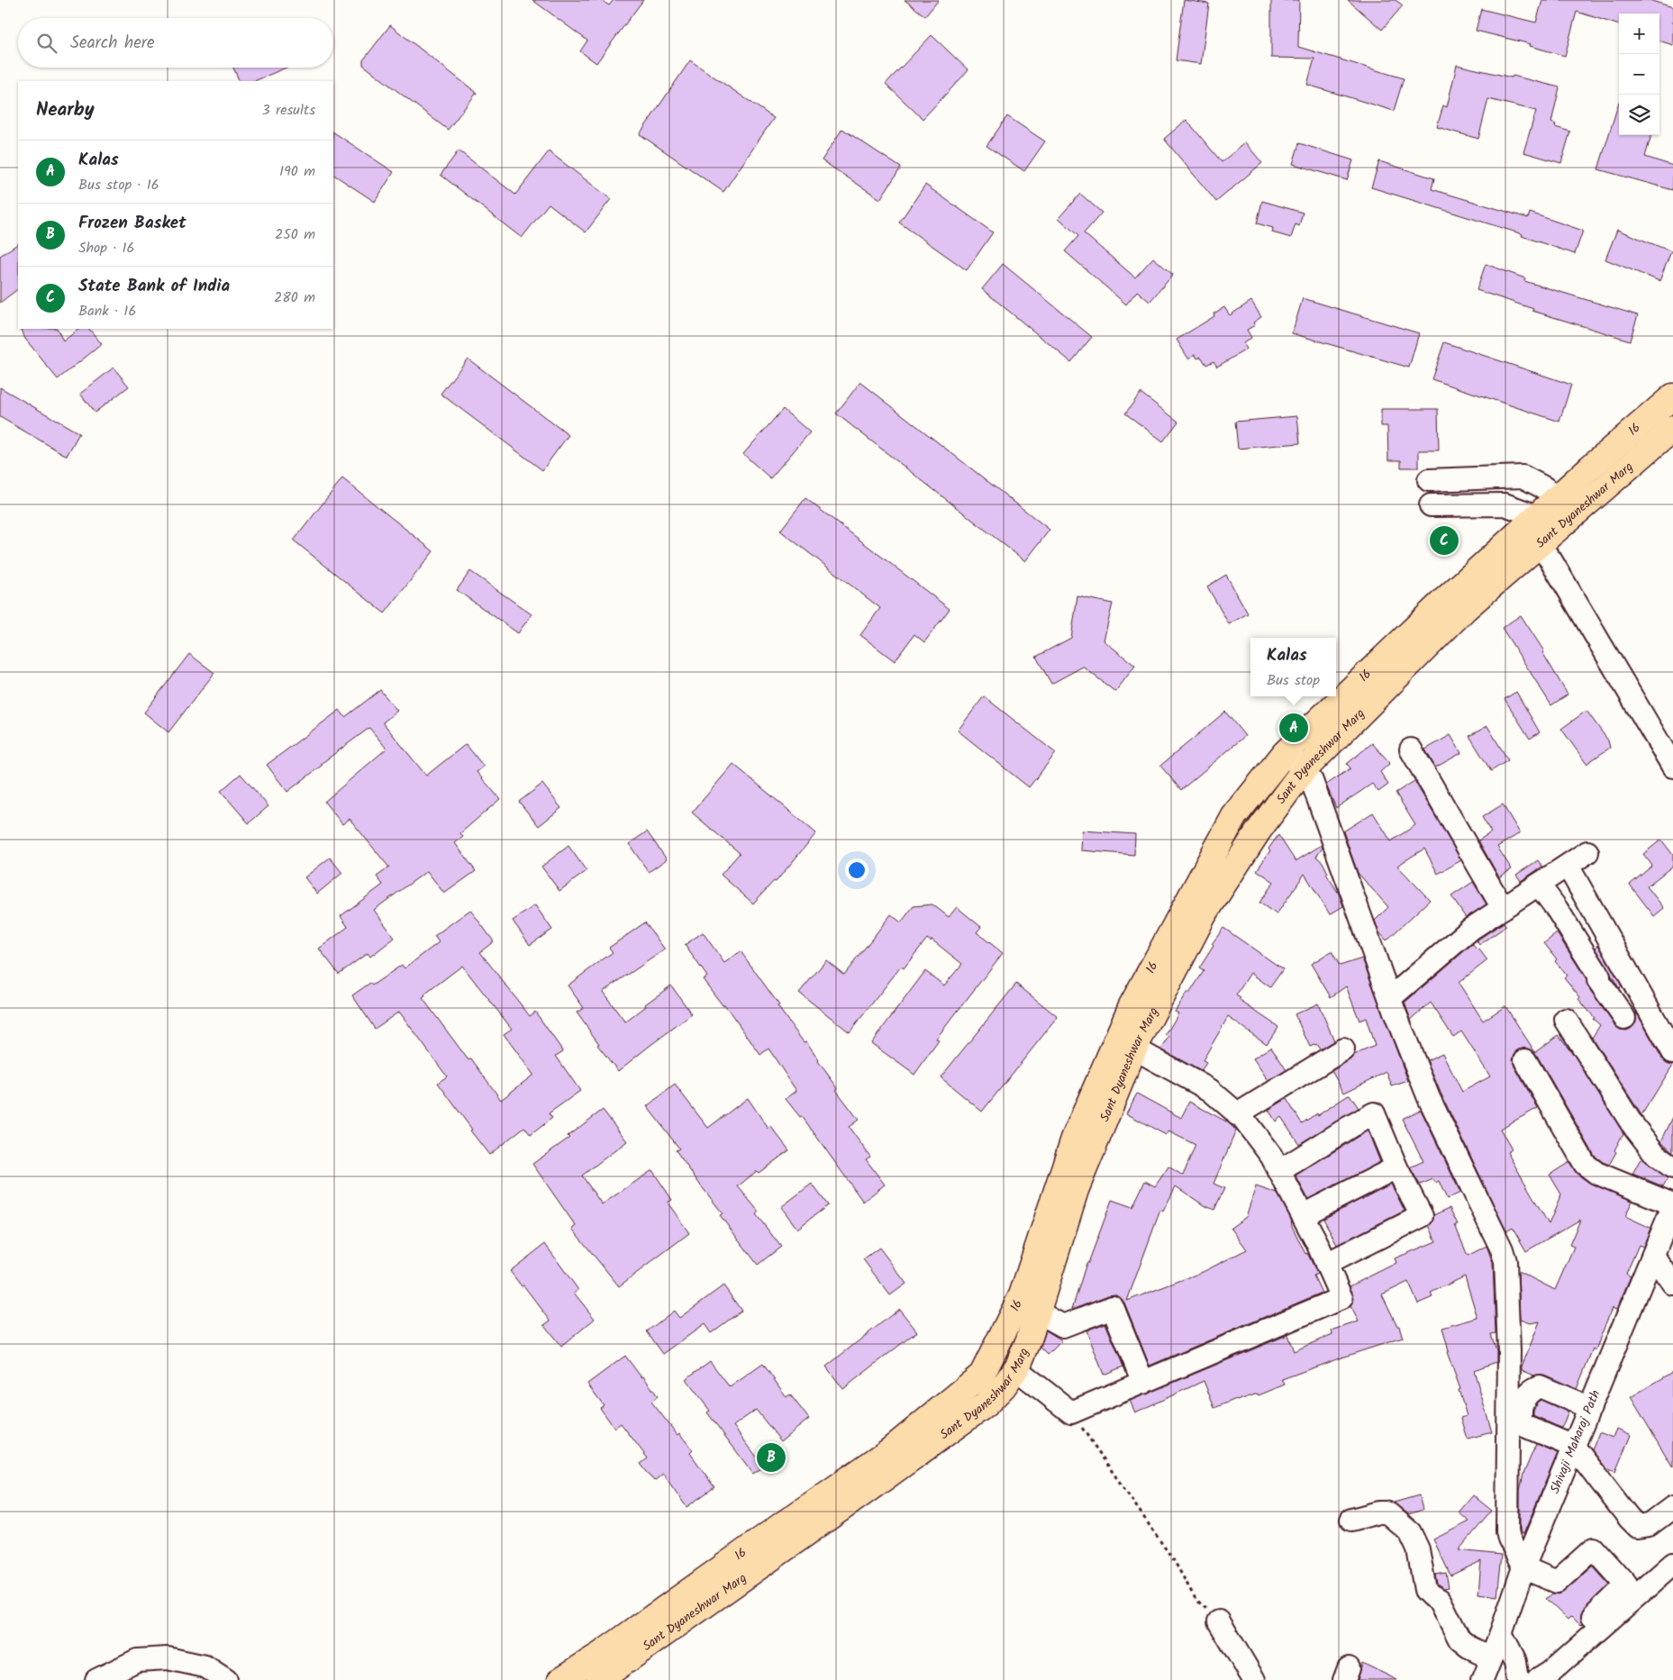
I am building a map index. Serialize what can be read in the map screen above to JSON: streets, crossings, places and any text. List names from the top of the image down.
{
  "streets": {
    "main road": ["16", "Sant Dyaneshwar Marg"],
    "street": ["Shivaji Maharaj Path"]
  },
  "crossings": [
    ["16", "Sant Dyaneshwar Marg"]
  ],
  "page": {
    "map_buttons": ["+", "−"],
    "search": "Search here",
    "heading": ["Nearby", "3 results"],
    "list": [
      {
        "mark": "A",
        "name": "Kalas",
        "note": "Bus stop · 16",
        "value": "190 m"
      },
      {
        "mark": "B",
        "name": "Frozen Basket",
        "note": "Shop · 16",
        "value": "250 m"
      },
      {
        "mark": "C",
        "name": "State Bank of India",
        "note": "Bank · 16",
        "value": "280 m"
      }
    ],
    "pins": ["C", "A", "B"],
    "popup": ["Kalas", "Bus stop"]
  }
}
